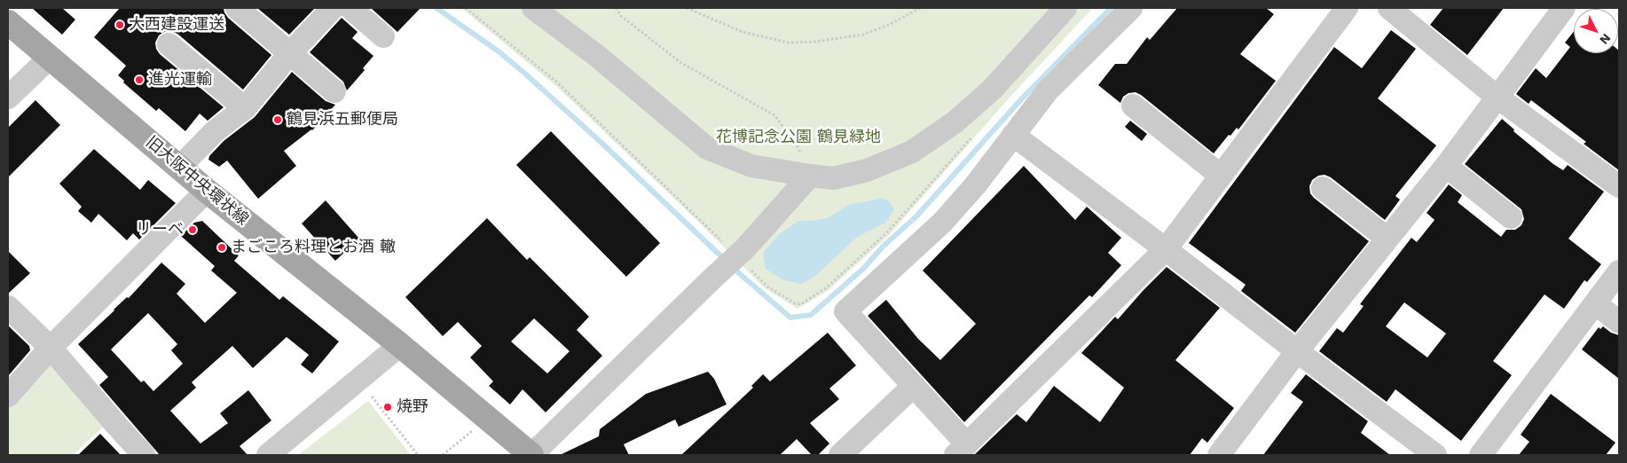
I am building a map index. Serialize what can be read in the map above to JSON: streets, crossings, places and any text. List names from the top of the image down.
{
  "streets": {
    "main road": ["旧大阪中央環状線"]
  },
  "parks": ["花博記念公園 鶴見緑地"],
  "places": [
    "大西建設運送",
    "進光運輸",
    "鶴見浜五郵便局",
    "リーベ",
    "まごころ料理とお酒 轍",
    "焼野"
  ],
  "north": "bottom right"
}
